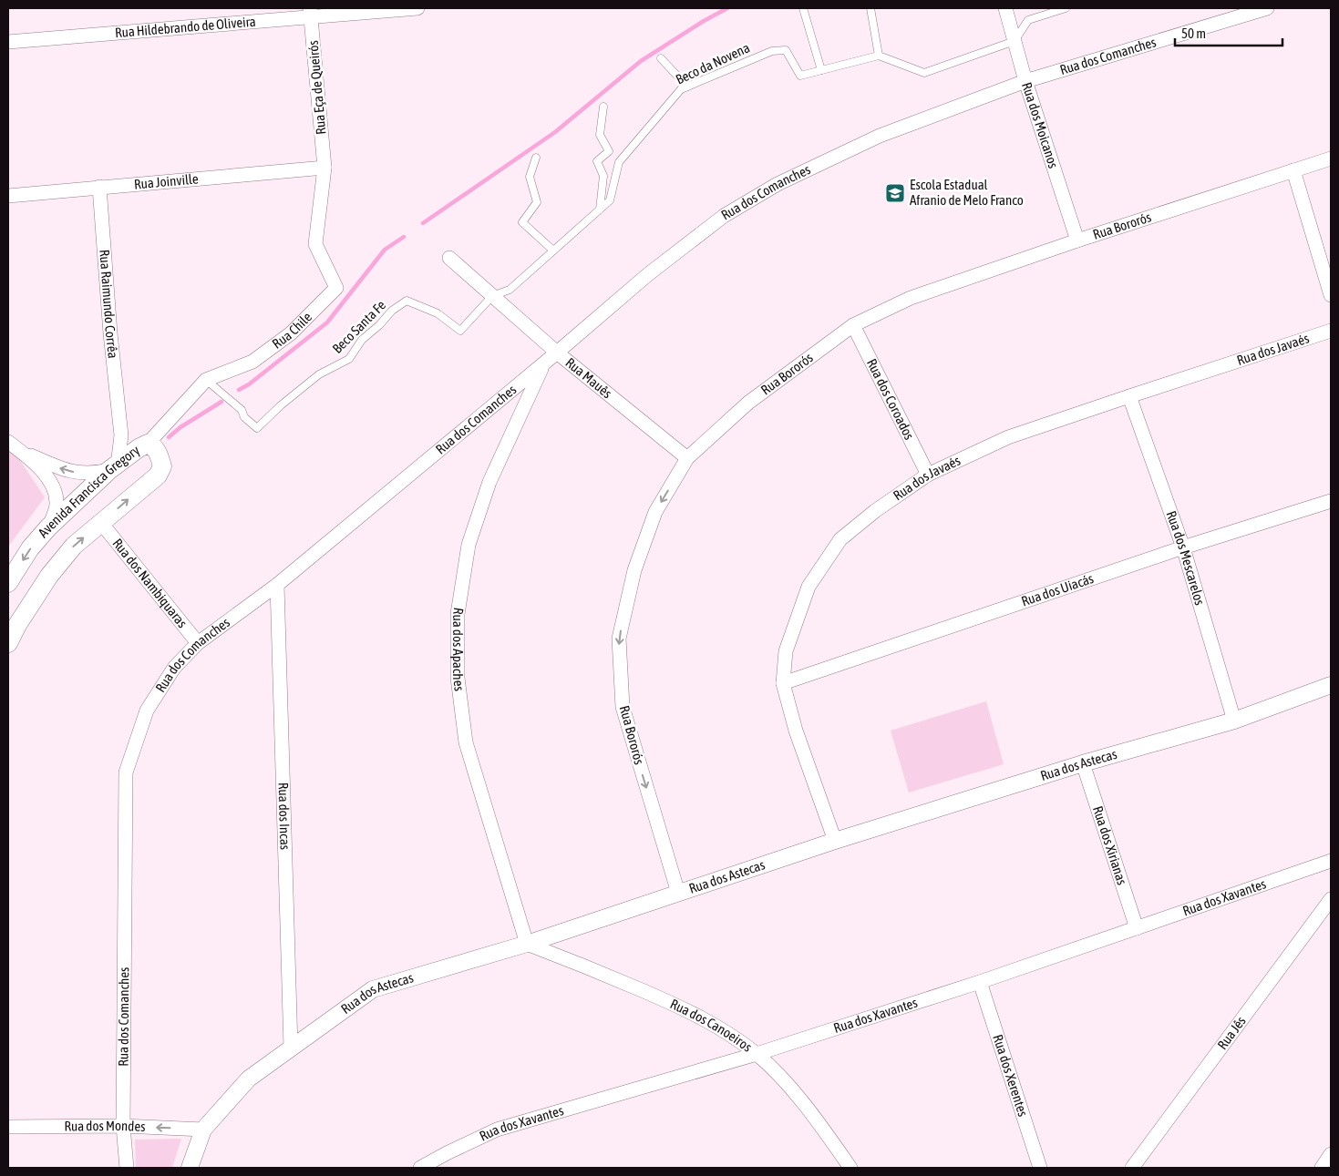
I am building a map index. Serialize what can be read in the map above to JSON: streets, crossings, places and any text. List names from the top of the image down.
{
  "streets": {
    "main road": ["Avenida Francisca Gregory"],
    "street": [
      "Rua Hildebrando de Oliveira",
      "Rua dos Comanches",
      "Rua Eça de Queirós",
      "Rua dos Moicanos",
      "Rua Joinville",
      "Rua Bororós",
      "Rua Raimundo Corrêa",
      "Rua Chile",
      "Rua dos Javaés",
      "Rua Mauês",
      "Rua dos Coroados",
      "Rua dos Mescarelos",
      "Rua dos Nambiquaras",
      "Rua dos Uiacás",
      "Rua dos Apaches",
      "Rua dos Astecas",
      "Rua dos Incas",
      "Rua dos Xirianas",
      "Rua dos Xavantes",
      "Rua dos Canoeiros",
      "Rua Jês",
      "Rua dos Xerentes",
      "Rua dos Mondes"
    ],
    "lane": ["Beco da Novena", "Beco Santa Fe"]
  },
  "crossings": [
    ["Rua Hildebrando de Oliveira", "Rua Eça de Queirós"],
    ["Rua dos Comanches", "Rua dos Moicanos"],
    ["Rua dos Comanches", "Rua Mauês"],
    ["Rua dos Comanches", "Rua dos Nambiquaras"],
    ["Rua dos Comanches", "Rua dos Apaches"],
    ["Rua dos Comanches", "Rua dos Incas"],
    ["Rua dos Comanches", "Rua dos Mondes"],
    ["Beco da Novena", "Beco Santa Fe"],
    ["Beco da Novena", "Rua Mauês"],
    ["Rua Eça de Queirós", "Rua Joinville"],
    ["Rua Eça de Queirós", "Rua Chile"],
    ["Rua dos Moicanos", "Rua Bororós"],
    ["Rua Joinville", "Rua Raimundo Corrêa"],
    ["Rua Joinville", "Rua Chile"],
    ["Rua Bororós", "Rua Mauês"],
    ["Rua Bororós", "Rua dos Coroados"],
    ["Rua Bororós", "Rua dos Astecas"],
    ["Rua Raimundo Corrêa", "Rua Chile"],
    ["Rua Raimundo Corrêa", "Avenida Francisca Gregory"],
    ["Beco Santa Fe", "Rua Chile"],
    ["Beco Santa Fe", "Rua Mauês"],
    ["Rua Chile", "Avenida Francisca Gregory"],
    ["Rua dos Javaés", "Rua dos Coroados"],
    ["Rua dos Javaés", "Rua dos Mescarelos"],
    ["Rua dos Javaés", "Rua dos Uiacás"],
    ["Rua dos Javaés", "Rua dos Astecas"],
    ["Avenida Francisca Gregory", "Rua dos Nambiquaras"],
    ["Rua dos Mescarelos", "Rua dos Uiacás"],
    ["Rua dos Mescarelos", "Rua dos Astecas"],
    ["Rua dos Apaches", "Rua dos Astecas"],
    ["Rua dos Apaches", "Rua dos Canoeiros"],
    ["Rua dos Astecas", "Rua dos Incas"],
    ["Rua dos Astecas", "Rua dos Xirianas"],
    ["Rua dos Astecas", "Rua dos Canoeiros"],
    ["Rua dos Astecas", "Rua dos Mondes"],
    ["Rua dos Xirianas", "Rua dos Xavantes"],
    ["Rua dos Xavantes", "Rua dos Canoeiros"],
    ["Rua dos Xavantes", "Rua dos Xerentes"]
  ],
  "one_way": ["Rua Bororós", "Rua dos Mondes"],
  "places": {
    "school or university": ["Escola Estadual Afranio de Melo Franco"]
  },
  "scale_bar": "50 m"
}
